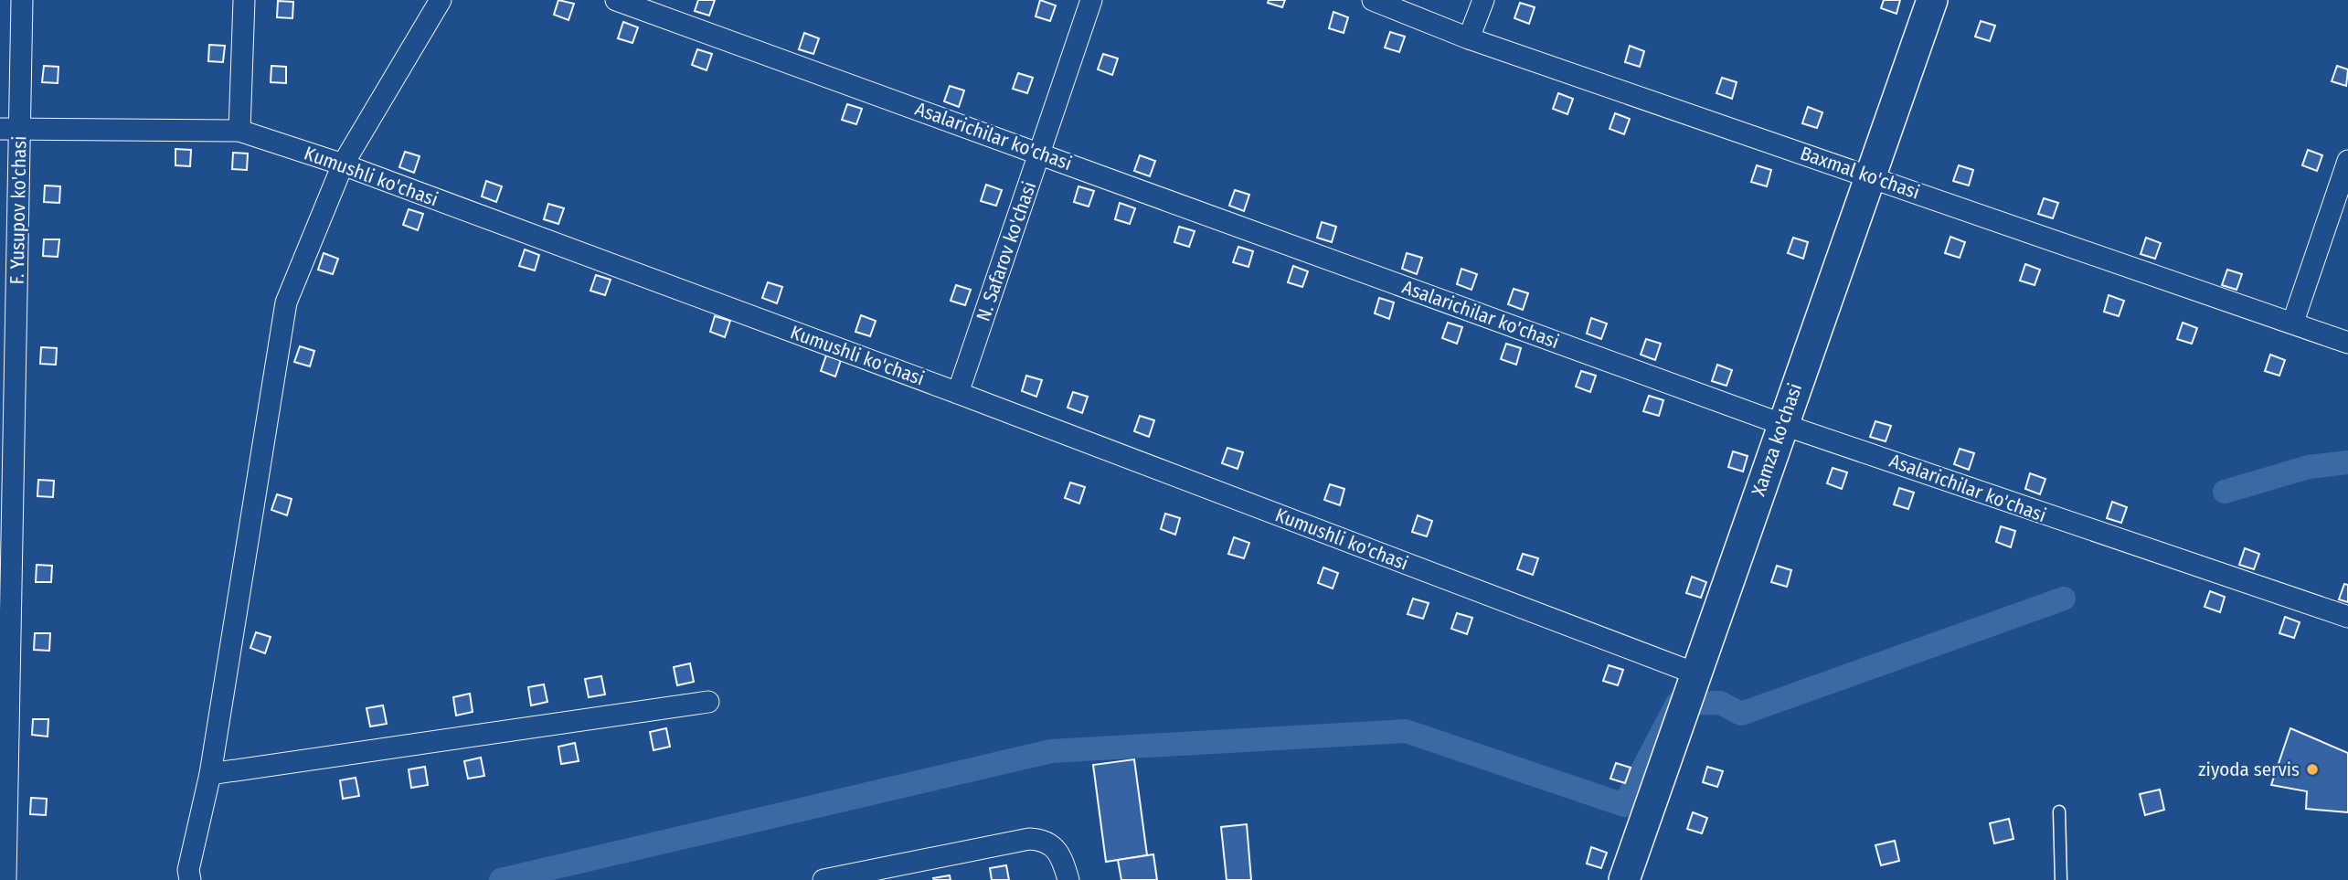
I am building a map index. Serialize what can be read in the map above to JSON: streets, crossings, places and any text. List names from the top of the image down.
{
  "streets": {
    "main road": ["Xamza ko'chasi"],
    "street": [
      "Asalarichilar ko'chasi",
      "Baxmal ko'chasi",
      "Kumushli ko'chasi",
      "F. Yusupov ko'chasi",
      "N. Safarov ko'chasi"
    ]
  },
  "crossings": [
    ["Asalarichilar ko'chasi", "N. Safarov ko'chasi"],
    ["Asalarichilar ko'chasi", "Xamza ko'chasi"],
    ["Baxmal ko'chasi", "Xamza ko'chasi"],
    ["Kumushli ko'chasi", "F. Yusupov ko'chasi"],
    ["Kumushli ko'chasi", "N. Safarov ko'chasi"],
    ["Kumushli ko'chasi", "Xamza ko'chasi"]
  ],
  "places": ["ziyoda servis"]
}
